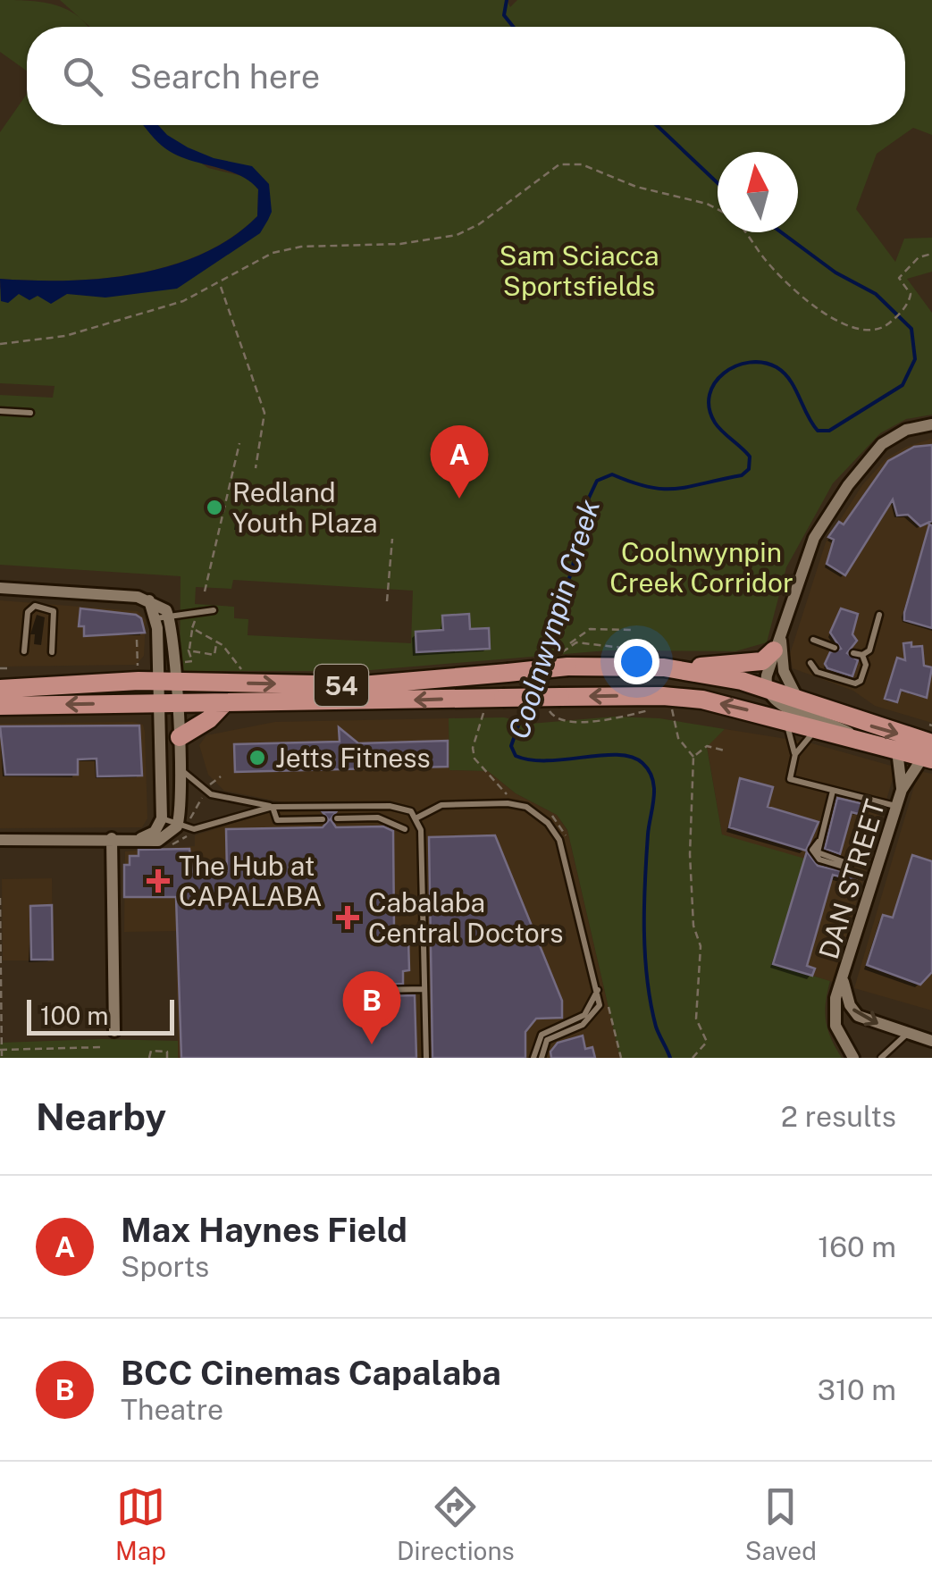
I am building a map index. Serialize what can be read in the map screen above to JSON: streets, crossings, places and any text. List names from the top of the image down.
{
  "streets": {
    "main road": ["54"],
    "street": ["DAN STREET"]
  },
  "crossings": [
    ["54", "DAN STREET"]
  ],
  "water": ["Coolnwynpin Creek"],
  "parks": ["Sam Sciacca Sportsfields", "Coolnwynpin Creek Corridor"],
  "places": {
    "other": ["Redland Youth Plaza", "Jetts Fitness"],
    "health": ["The Hub at CAPALABA", "Cabalaba Central Doctors"]
  },
  "scale_bar": "100 m",
  "north": "top",
  "page": {
    "search": "Search here",
    "pins": ["A", "B"],
    "scale": "100 m",
    "heading": ["Nearby", "2 results"],
    "list": [
      {
        "mark": "A",
        "name": "Max Haynes Field",
        "note": "Sports",
        "value": "160 m"
      },
      {
        "mark": "B",
        "name": "BCC Cinemas Capalaba",
        "note": "Theatre",
        "value": "310 m"
      }
    ],
    "nav": ["Map", "Directions", "Saved"]
  }
}
